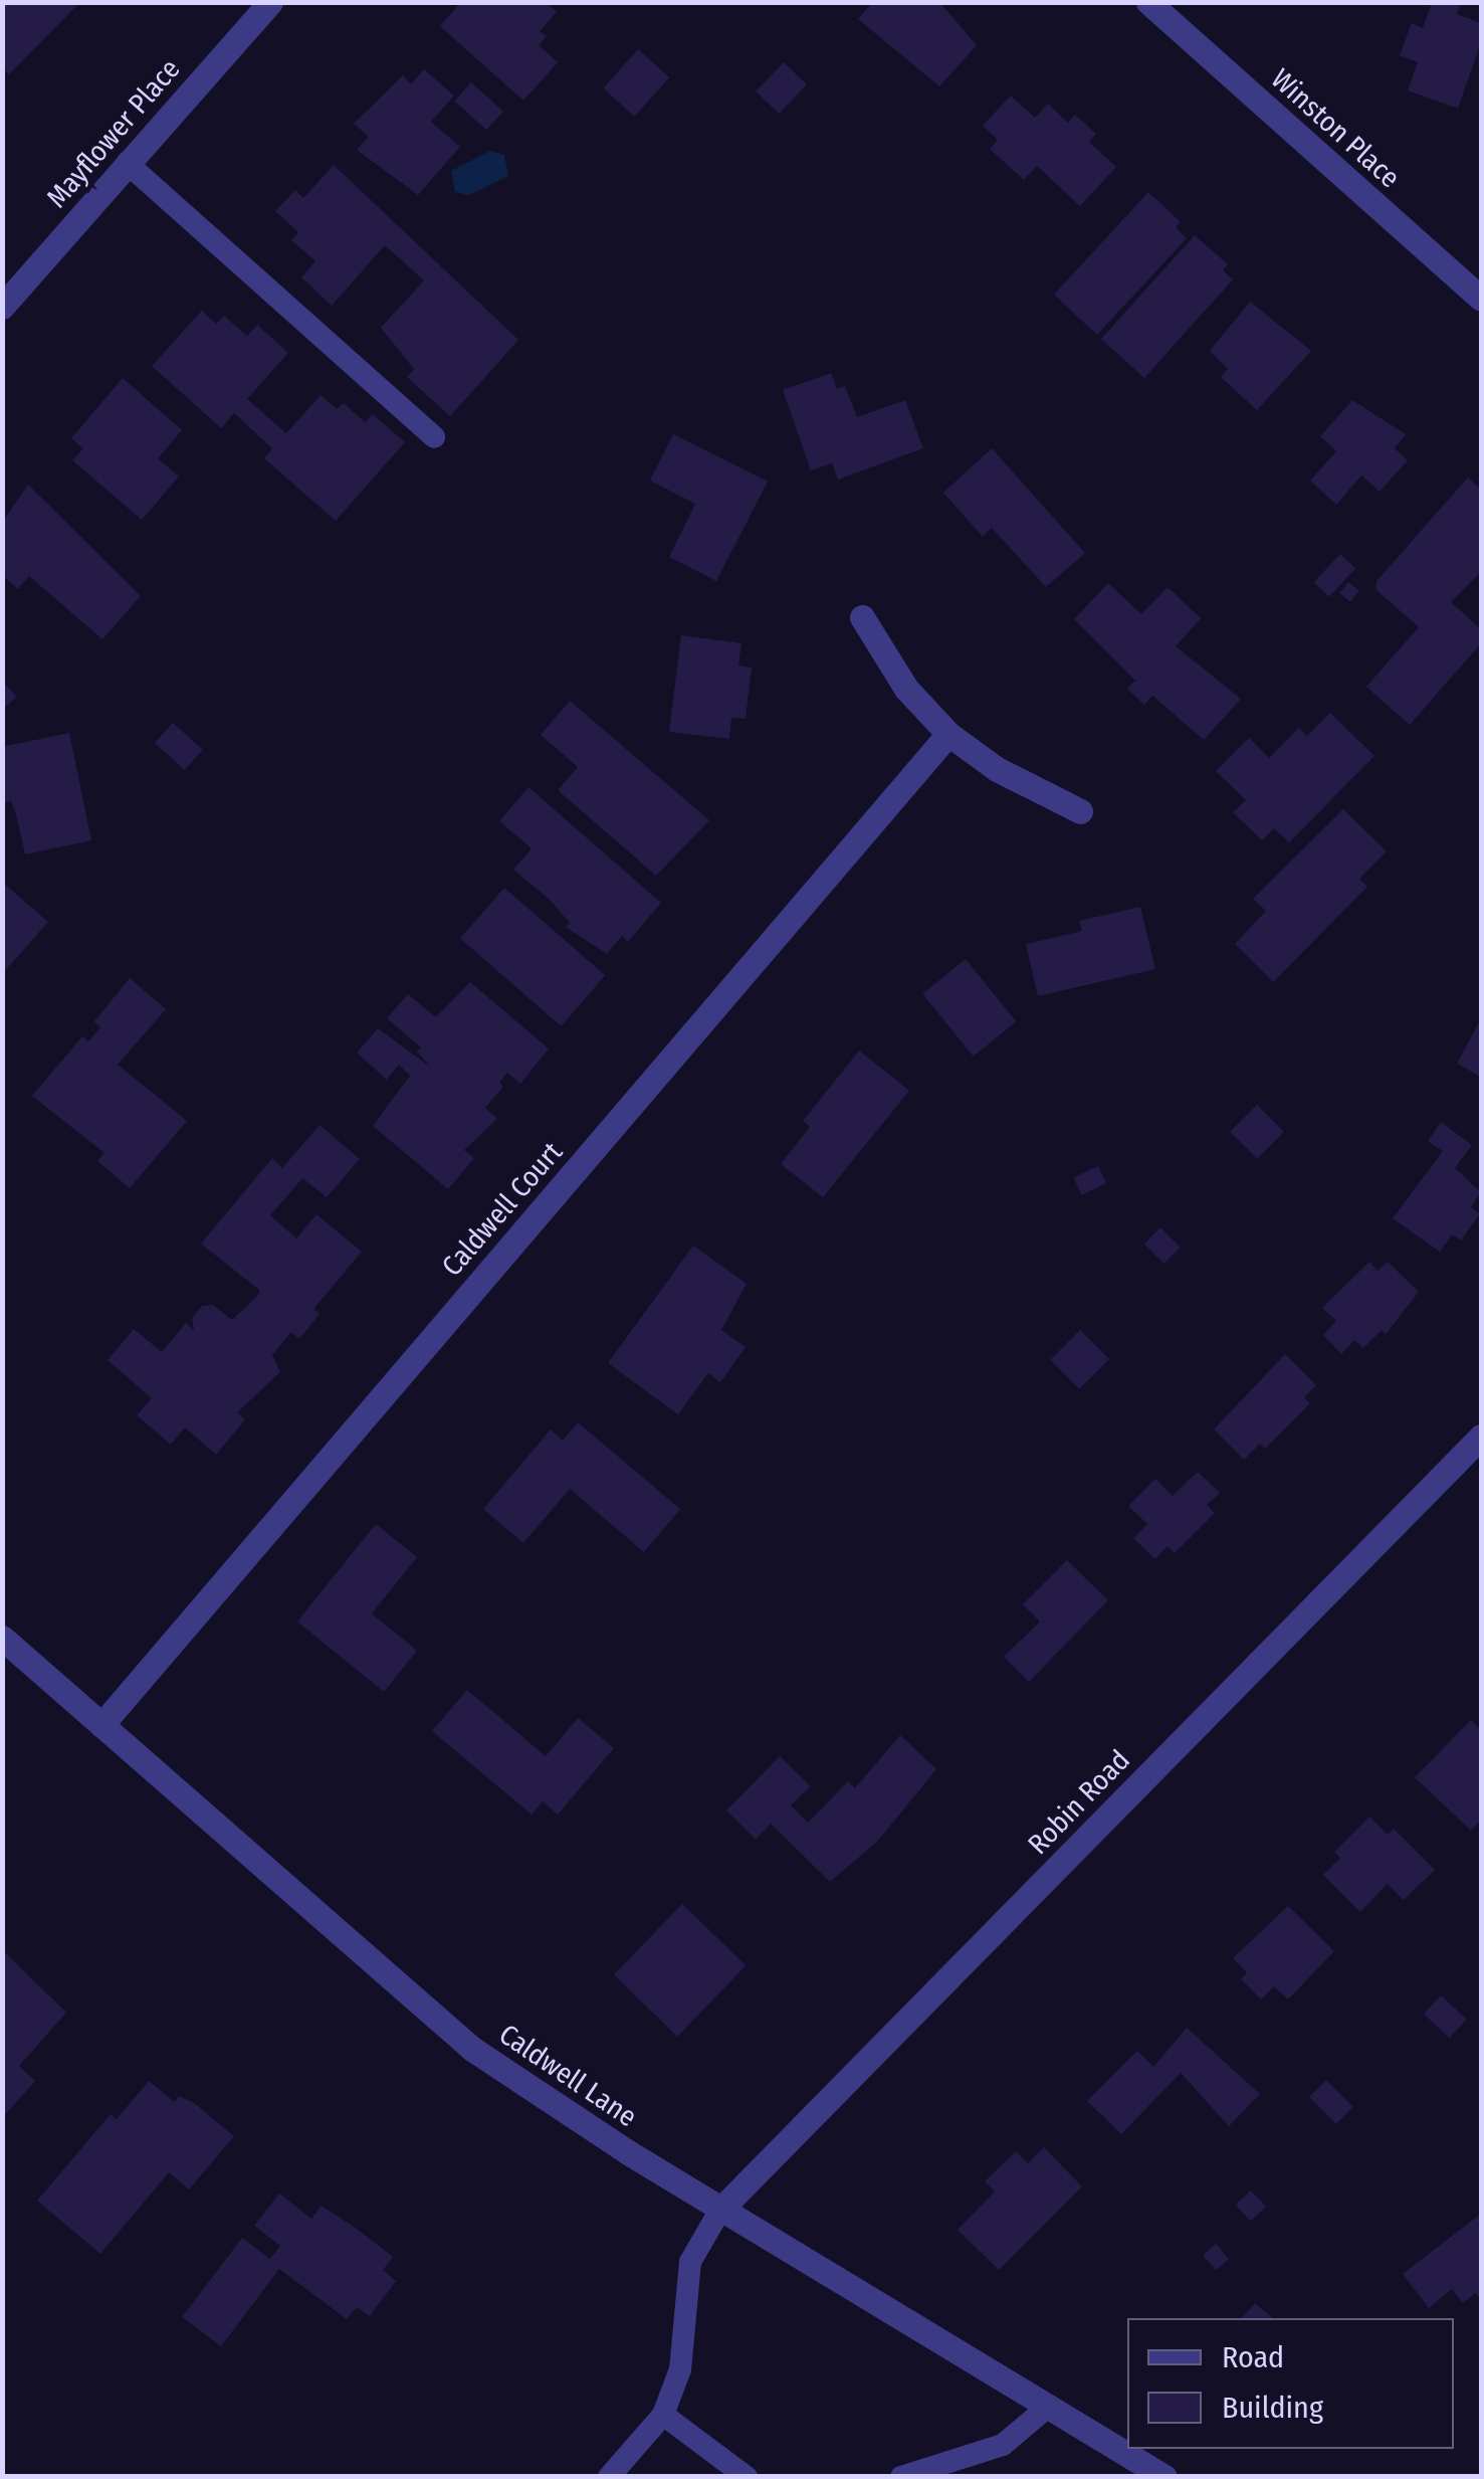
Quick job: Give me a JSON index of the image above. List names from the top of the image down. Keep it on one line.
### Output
{"streets":{"street":["Winston Place","Mayflower Place","Caldwell Court","Robin Road","Caldwell Lane"]},"crossings":[["Caldwell Court","Caldwell Lane"],["Robin Road","Caldwell Lane"]],"legend":["Road","Building"]}
